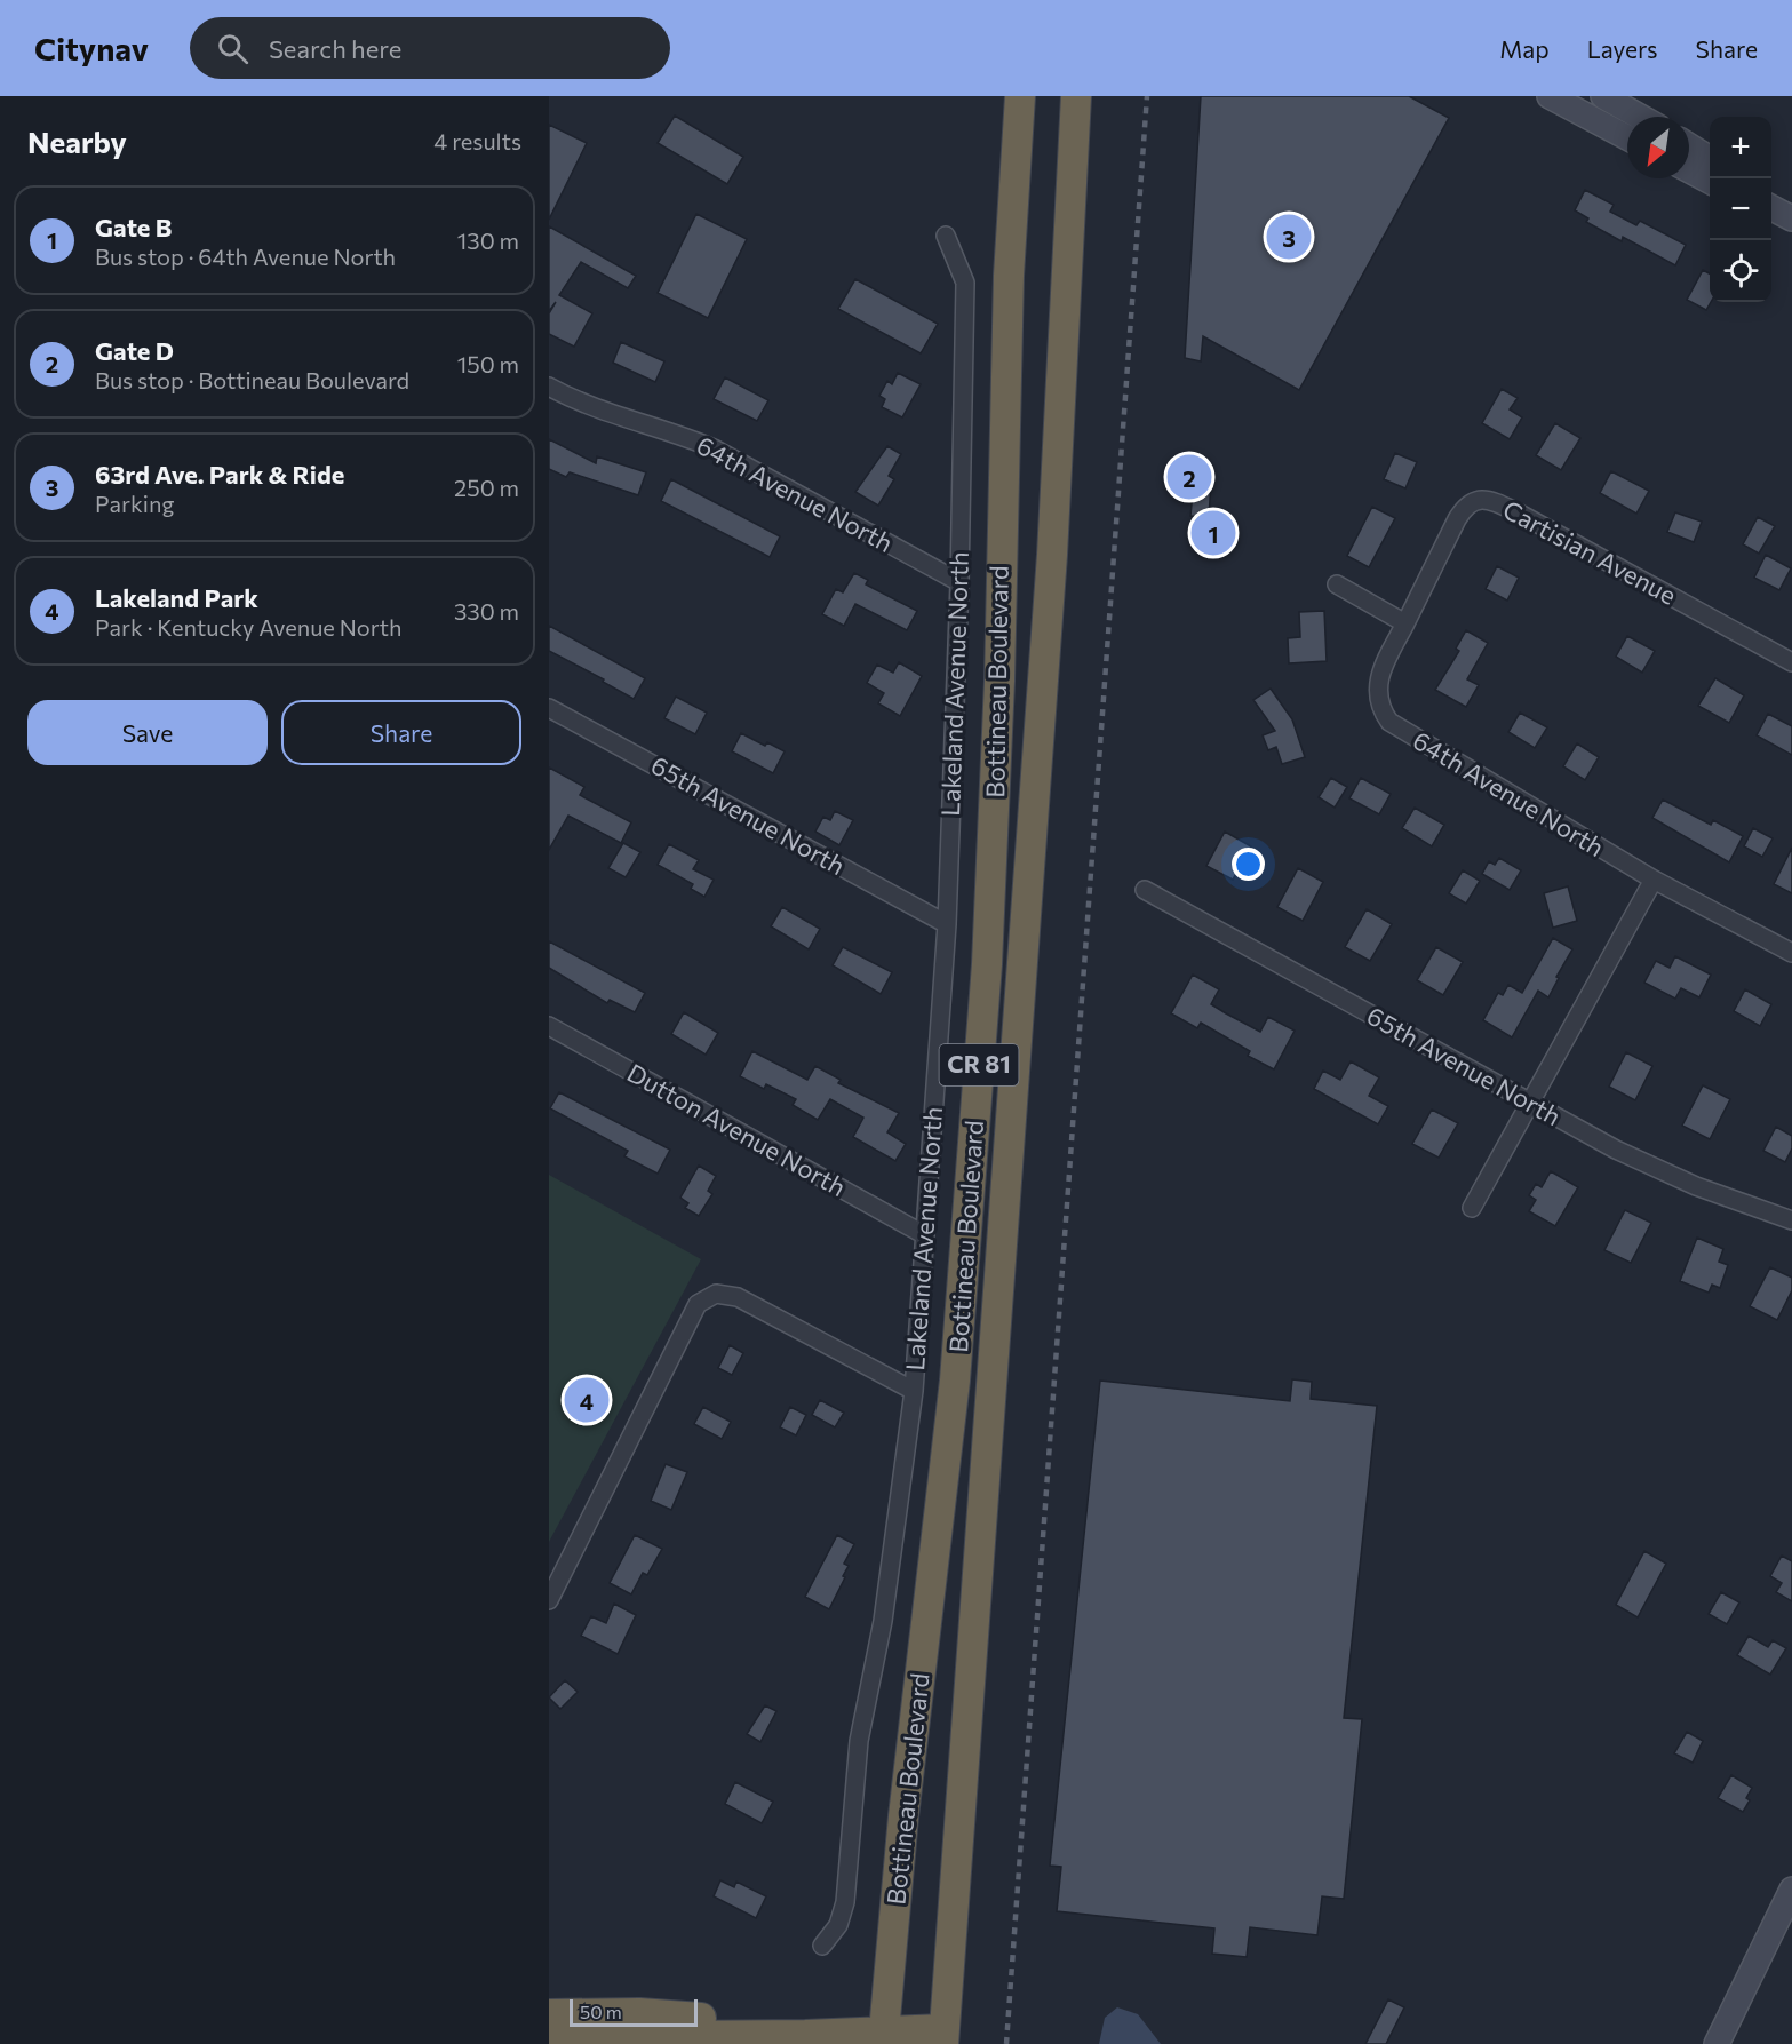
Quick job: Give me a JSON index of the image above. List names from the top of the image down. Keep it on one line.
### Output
{"streets":{"highway":["Bottineau Boulevard","CR 81"],"street":["64th Avenue North","Cartisian Avenue","Lakeland Avenue North","65th Avenue North","Dutton Avenue North"]},"crossings":[["64th Avenue North","Cartisian Avenue"],["64th Avenue North","Lakeland Avenue North"],["Lakeland Avenue North","65th Avenue North"],["Lakeland Avenue North","Dutton Avenue North"]],"scale_bar":"50 m","north":"bottom left","page":{"header":"Citynav","search":"Search here","nav":["Map","Layers","Share"],"heading":["Nearby","4 results"],"map_buttons":["+","−"],"list":[{"mark":"1","name":"Gate B","note":"Bus stop · 64th Avenue North","value":"130 m"},{"mark":"2","name":"Gate D","note":"Bus stop · Bottineau Boulevard","value":"150 m"},{"mark":"3","name":"63rd Ave. Park & Ride","note":"Parking","value":"250 m"},{"mark":"4","name":"Lakeland Park","note":"Park · Kentucky Avenue North","value":"330 m"}],"pins":["3","2","1","4"],"buttons":["Save","Share"],"scale":"50 m"}}
